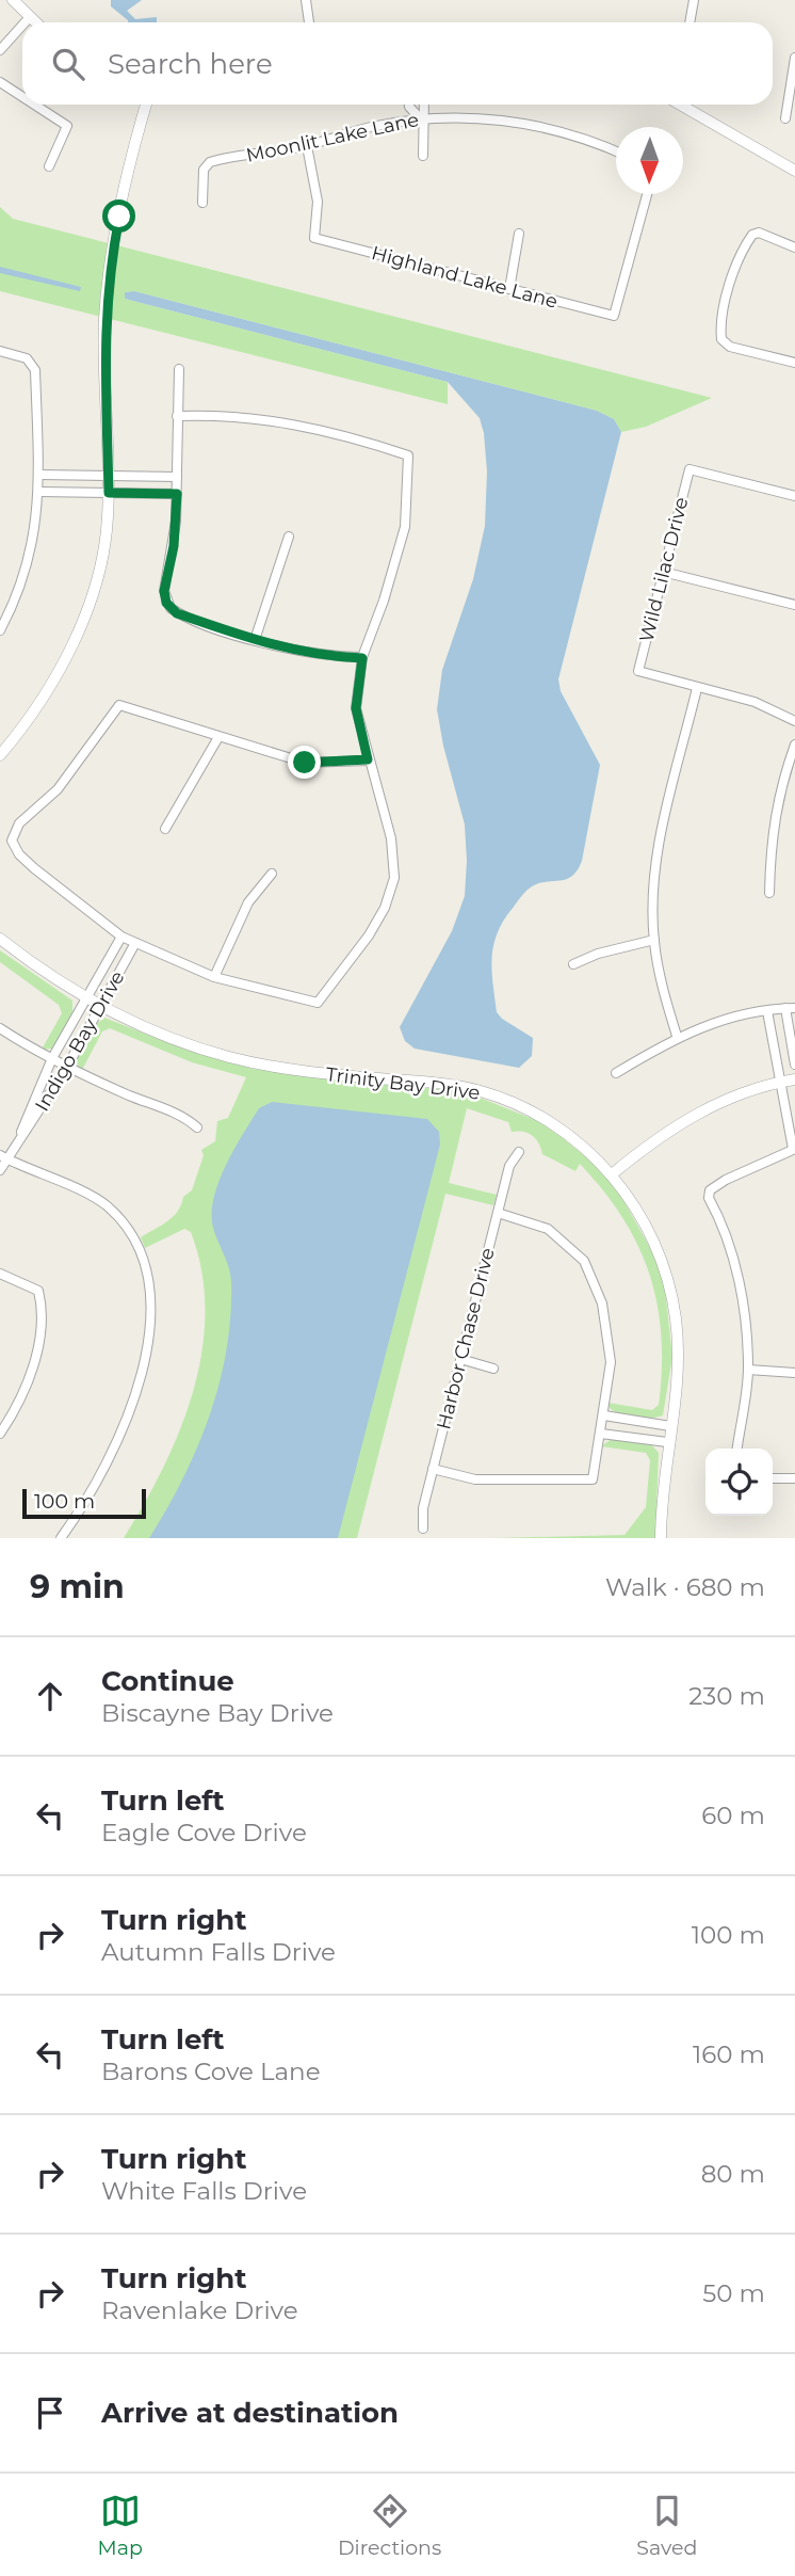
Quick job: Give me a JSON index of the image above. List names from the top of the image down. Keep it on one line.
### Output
{"streets":{"street":["Moonlit Lake Lane","Highland Lake Lane","Wild Lilac Drive","Indigo Bay Drive","Trinity Bay Drive","Harbor Chase Drive"]},"crossings":[["Moonlit Lake Lane","Highland Lake Lane"],["Indigo Bay Drive","Trinity Bay Drive"]],"scale_bar":"100 m","north":"bottom","page":{"search":"Search here","scale":"100 m","heading":["9 min","Walk · 680 m"],"list":[["Continue","Biscayne Bay Drive","230 m"],["Turn left","Eagle Cove Drive","60 m"],["Turn right","Autumn Falls Drive","100 m"],["Turn left","Barons Cove Lane","160 m"],["Turn right","White Falls Drive","80 m"],["Turn right","Ravenlake Drive","50 m"],"Arrive at destination"],"nav":["Map","Directions","Saved"]}}
